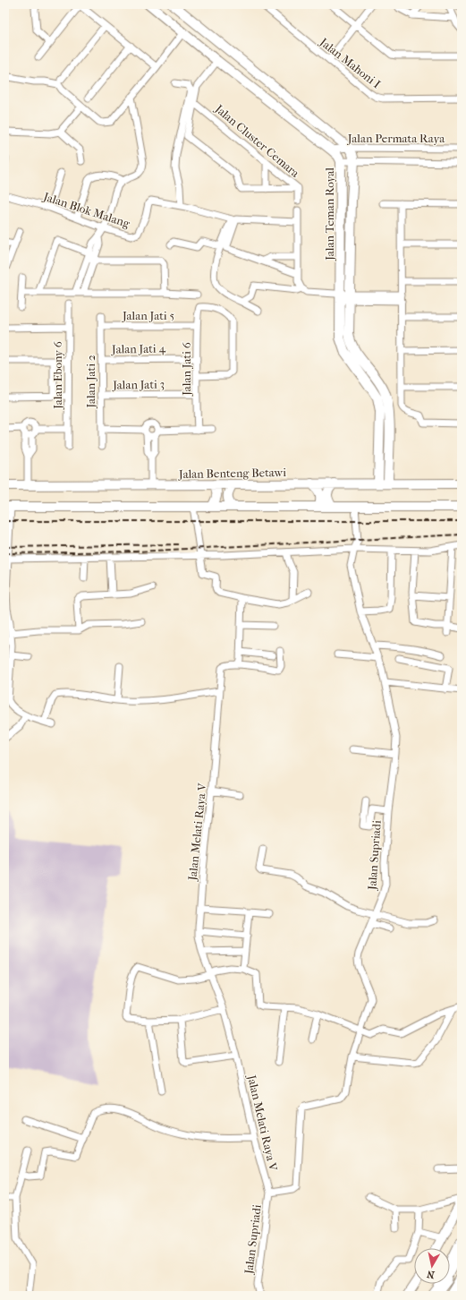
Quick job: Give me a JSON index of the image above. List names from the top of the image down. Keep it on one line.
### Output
{"streets":{"street":["Jalan Mahoni I","Jalan Permata Raya","Jalan Cluster Cemara","Jalan Blok Malang","Jalan Teman Royal","Jalan Jati 5","Jalan Jati 4","Jalan Jati 6","Jalan Ebony 6","Jalan Jati 2","Jalan Jati 3","Jalan Benteng Betawi","Jalan Melati Raya V","Jalan Supriadi"]},"crossings":[["Jalan Permata Raya","Jalan Teman Royal"],["Jalan Teman Royal","Jalan Benteng Betawi"],["Jalan Jati 5","Jalan Jati 6"],["Jalan Jati 5","Jalan Jati 2"],["Jalan Jati 4","Jalan Jati 6"],["Jalan Jati 4","Jalan Jati 2"],["Jalan Jati 6","Jalan Jati 3"],["Jalan Jati 2","Jalan Jati 3"],["Jalan Melati Raya V","Jalan Supriadi"]],"north":"bottom"}
